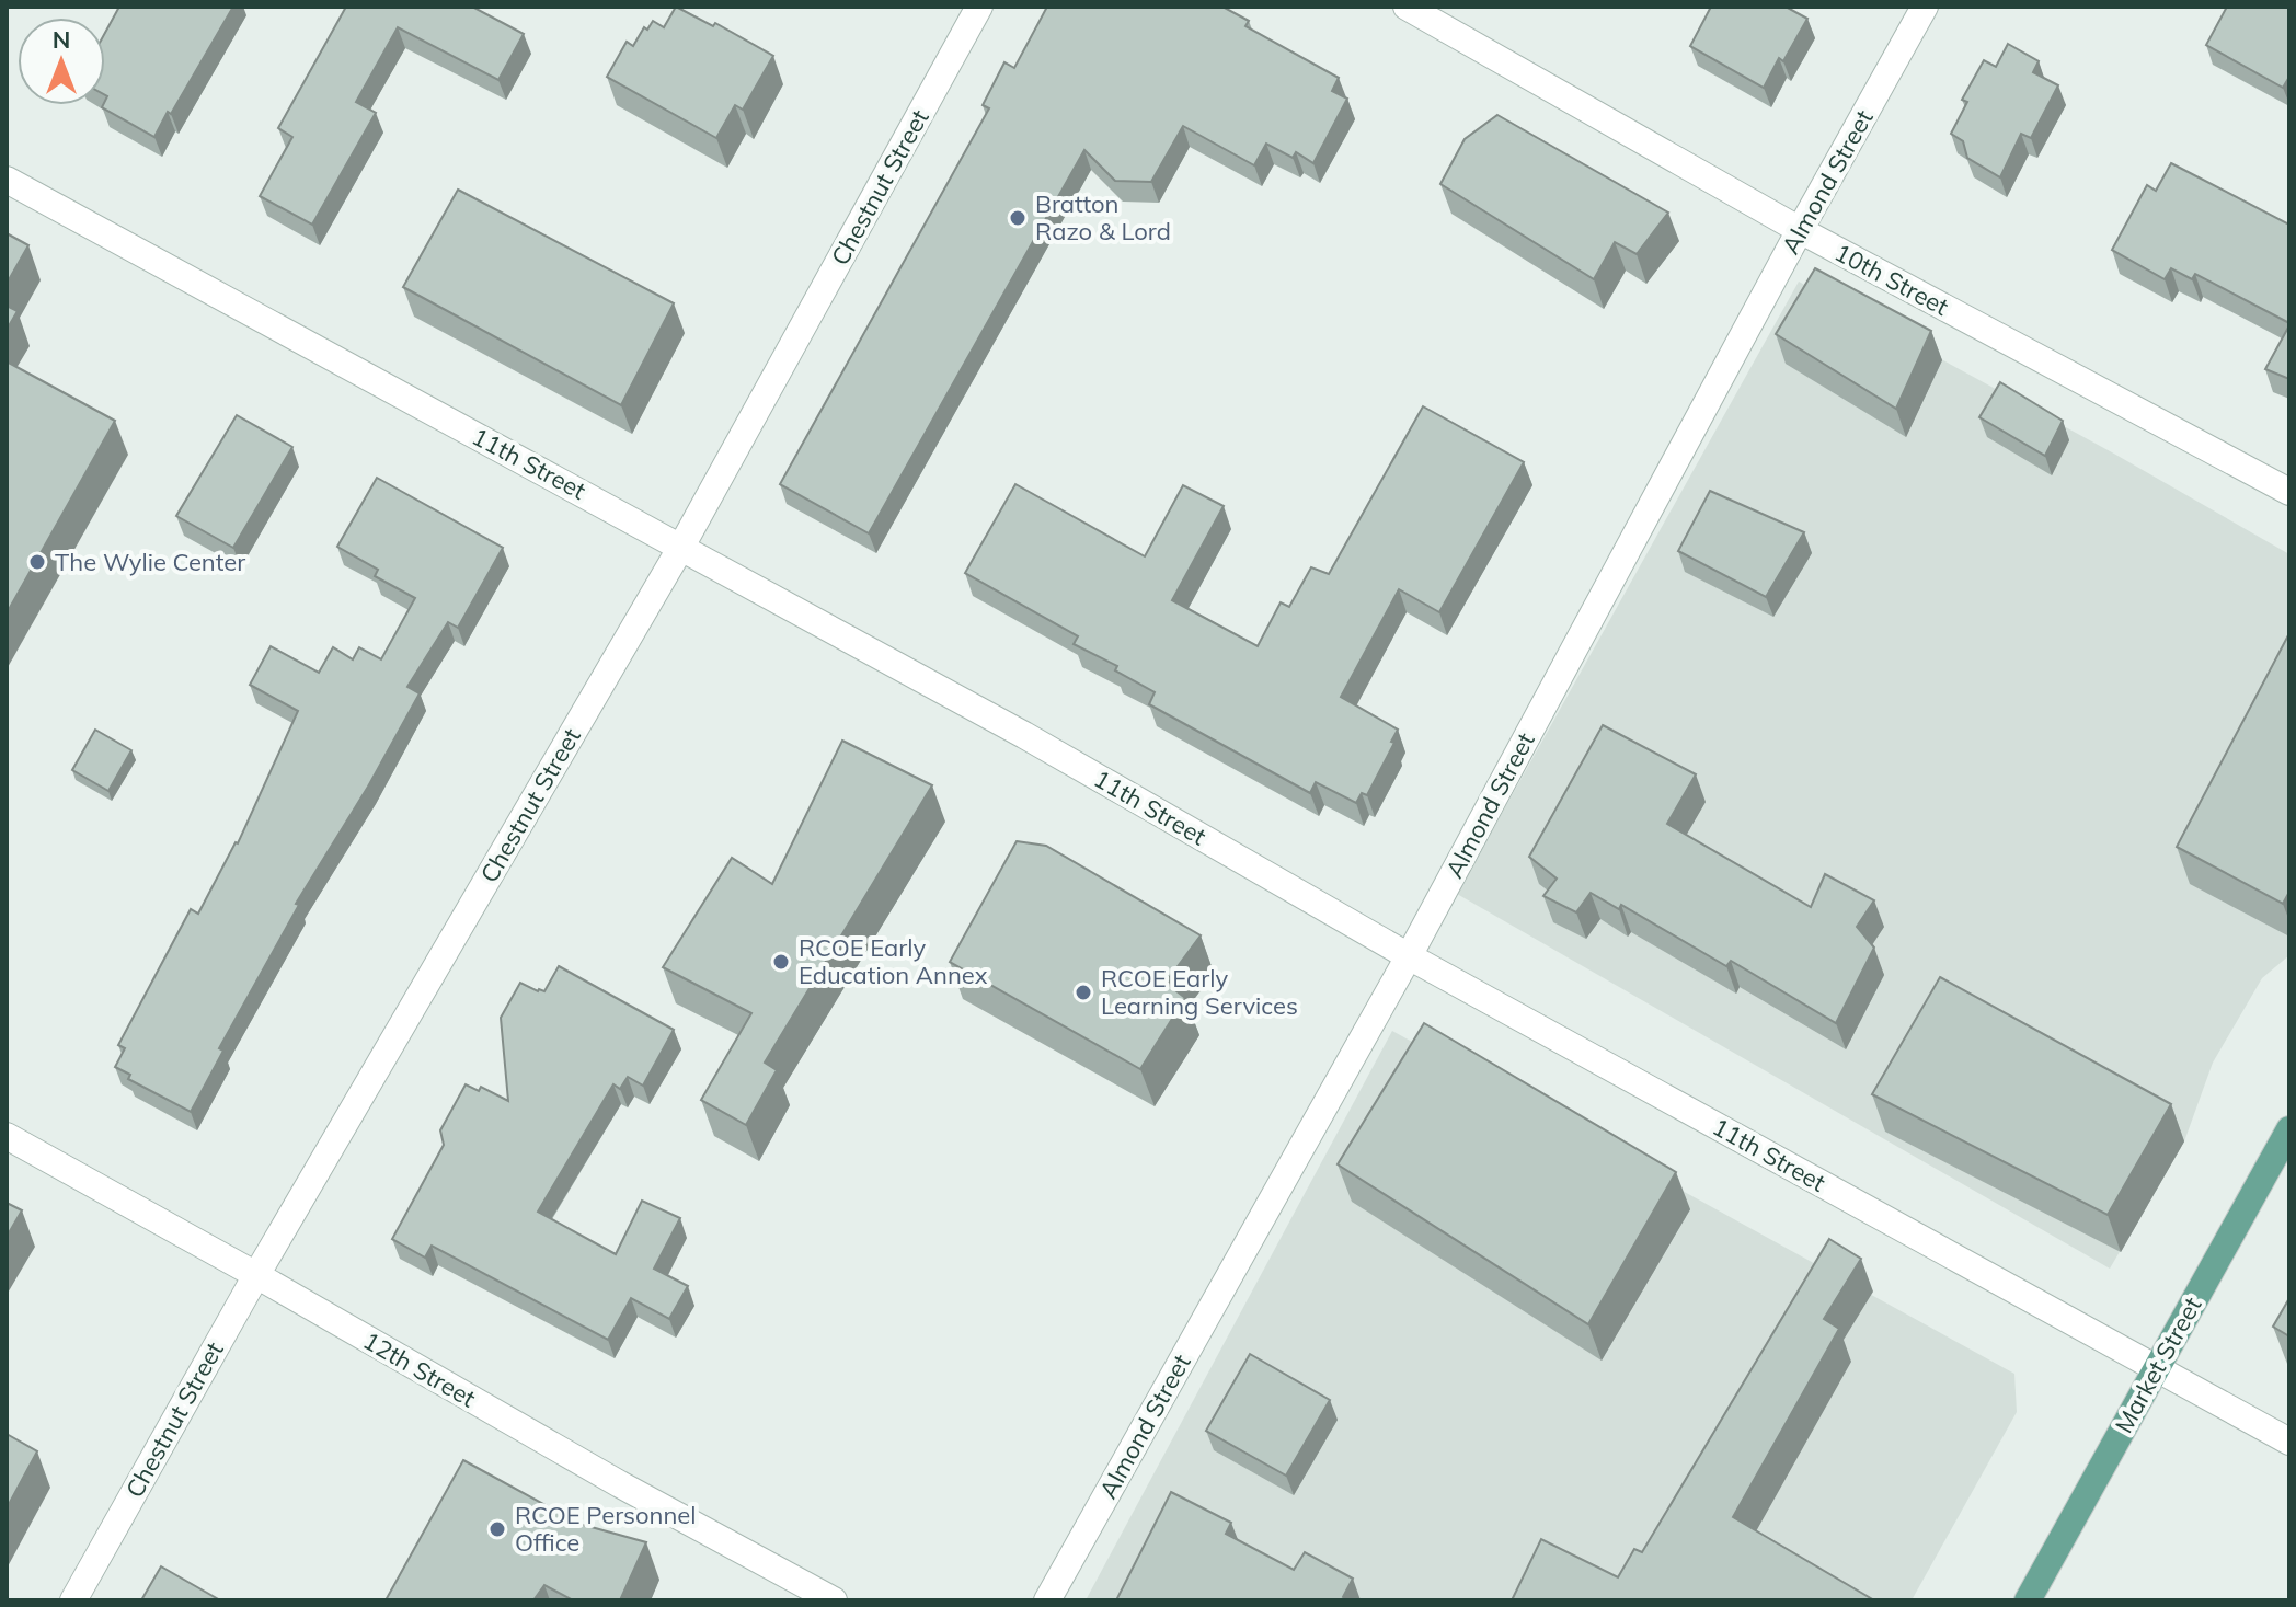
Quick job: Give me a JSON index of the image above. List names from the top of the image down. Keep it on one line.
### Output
{"streets":{"main road":["Market Street"],"street":["Almond Street","Chestnut Street","10th Street","11th Street","12th Street"]},"crossings":[["Almond Street","10th Street"],["Almond Street","11th Street"],["Chestnut Street","11th Street"],["Chestnut Street","12th Street"],["11th Street","Market Street"]],"places":["Bratton Razo & Lord","The Wylie Center","RCOE Early Education Annex","RCOE Early Learning Services","RCOE Personnel Office"],"north":"top"}
